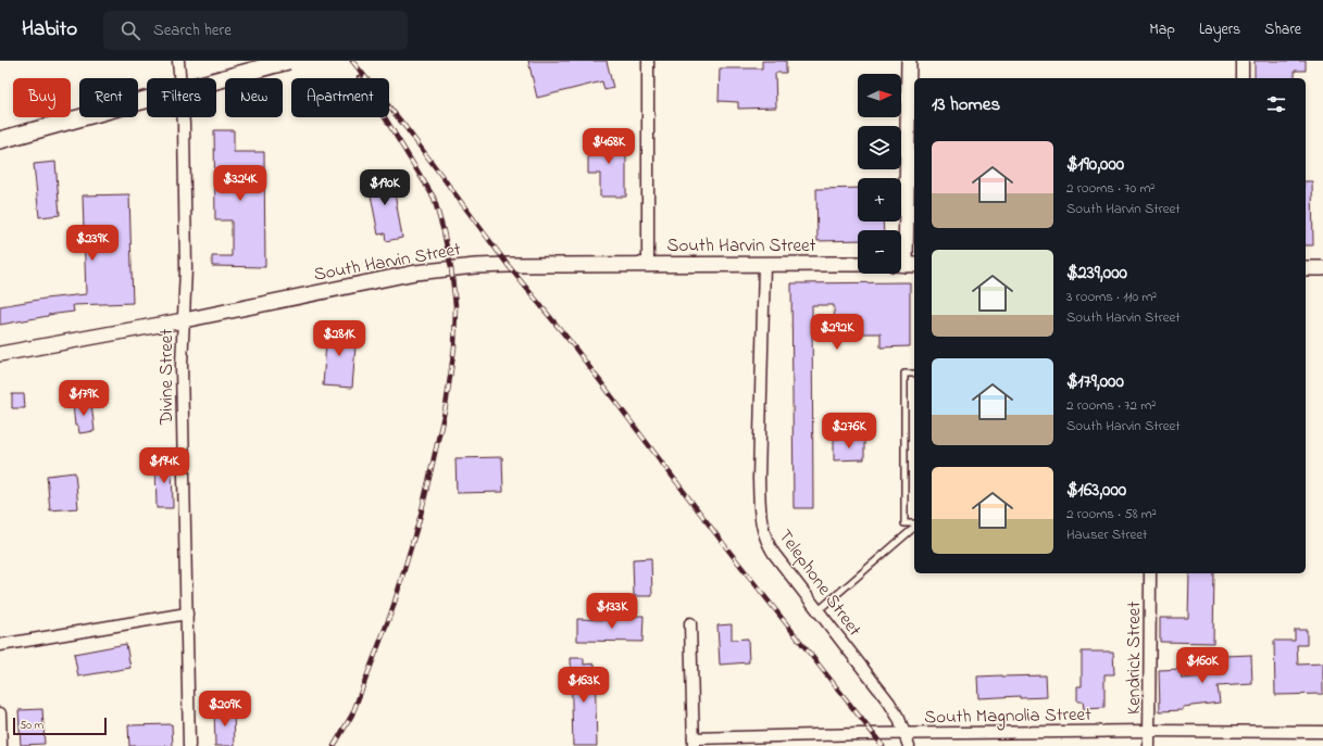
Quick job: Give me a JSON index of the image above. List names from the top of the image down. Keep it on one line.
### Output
{"streets":{"street":["South Harvin Street","Divine Street","Telephone Street","Kendrick Street","South Magnolia Street"]},"crossings":[["South Harvin Street","Divine Street"],["South Harvin Street","Telephone Street"],["Telephone Street","South Magnolia Street"],["Kendrick Street","South Magnolia Street"]],"scale_bar":"50 m","north":"right","page":{"header":"Habito","search":"Search here","nav":["Map","Layers","Share"],"map_buttons":["+","−"],"chip":["Buy","Rent","Filters","New","Apartment"],"heading":"13 homes","price":["$468K","$324K","$190K","$239K","$292K","$281K","$179K","$276K","$194K","$133K","$160K","$163K","$209K"],"list":[{"name":"$190,000","note":"2 rooms · 70 m² · South Harvin Street"},{"name":"$239,000","note":"3 rooms · 110 m² · South Harvin Street"},{"name":"$179,000","note":"2 rooms · 72 m² · South Harvin Street"},{"name":"$163,000","note":"2 rooms · 58 m² · Hauser Street"}],"scale":"50 m"}}
